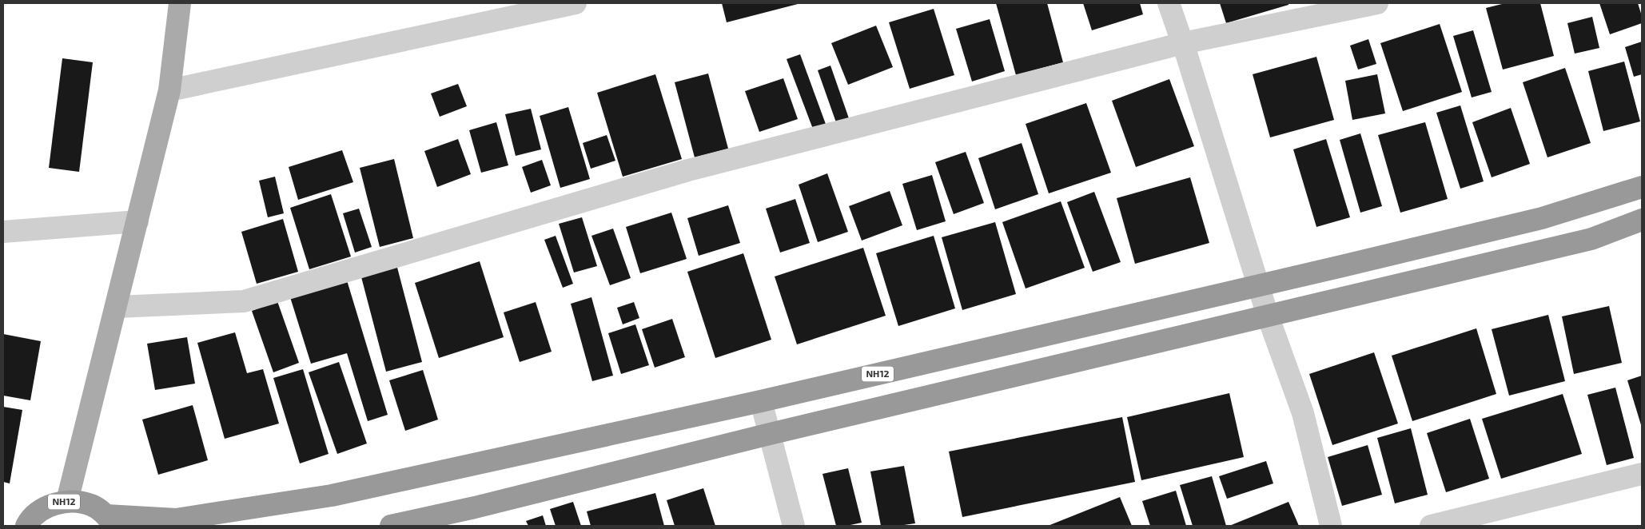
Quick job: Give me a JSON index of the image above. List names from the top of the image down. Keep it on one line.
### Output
{"streets":{"highway":["NH12"]}}
